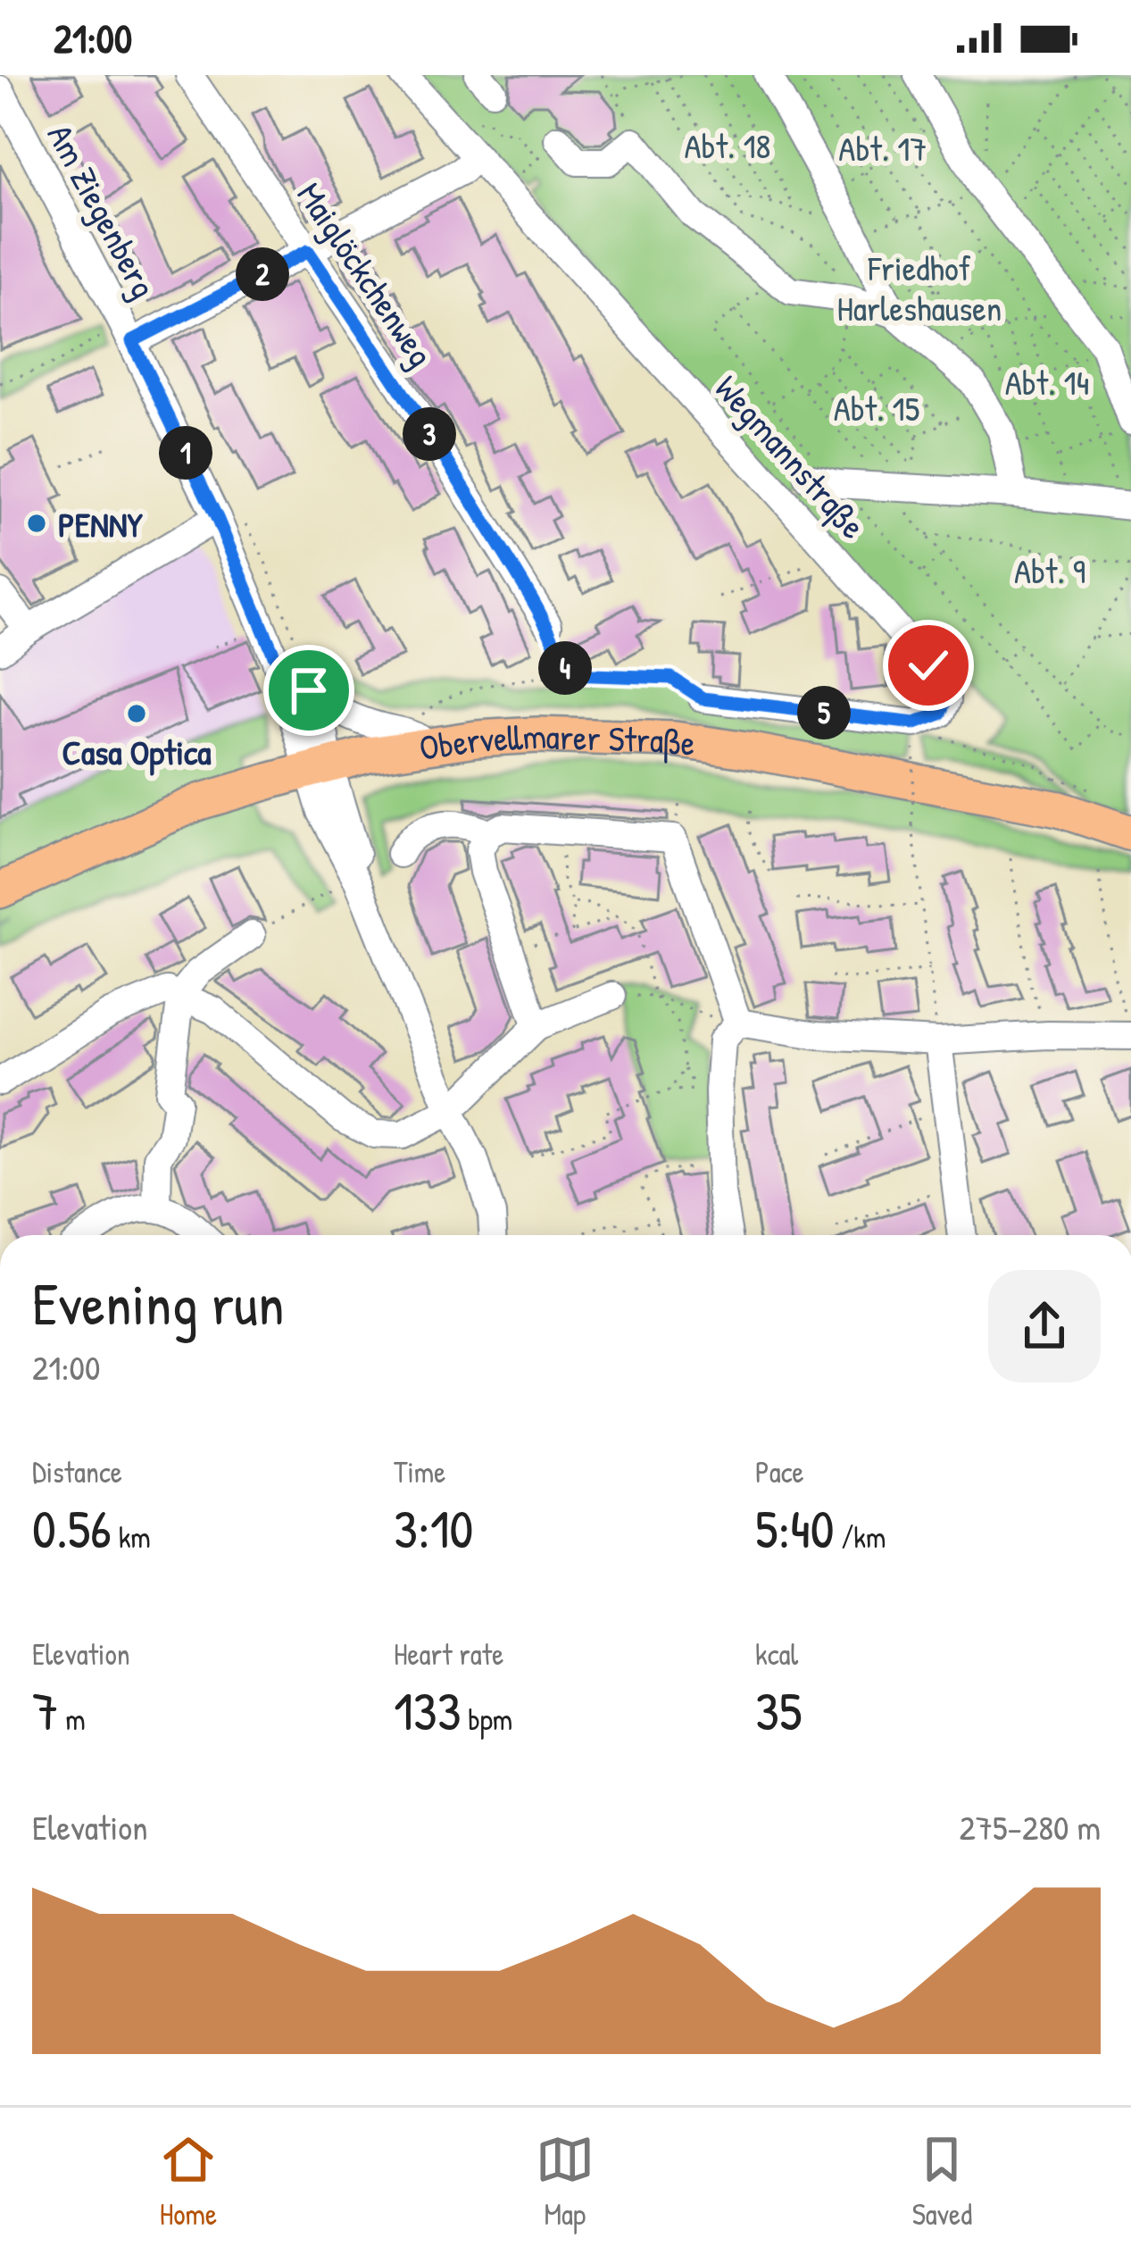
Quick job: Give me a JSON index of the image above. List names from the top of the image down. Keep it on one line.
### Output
{"streets":{"main road":["Obervellmarer Straße"],"street":["Am Ziegenberg","Maiglöckchenweg","Wegmannstraße"]},"crossings":[["Am Ziegenberg","Obervellmarer Straße"]],"parks":["Abt. 18","Abt. 17","Friedhof Harleshausen","Abt. 14","Abt. 15","Abt. 9"],"places":["PENNY","Casa Optica"],"page":{"status":"21:00","pins":["2","3","1","4","5"],"heading":["Evening run","21:00"],"stats":[["Distance","0.56 km"],["Time","3:10"],["Pace","5:40 /km"],["Elevation","7 m"],["Heart rate","133 bpm"],["kcal","35"]],"chart":["Elevation","275–280 m"],"tabs":["Home","Map","Saved"]}}
